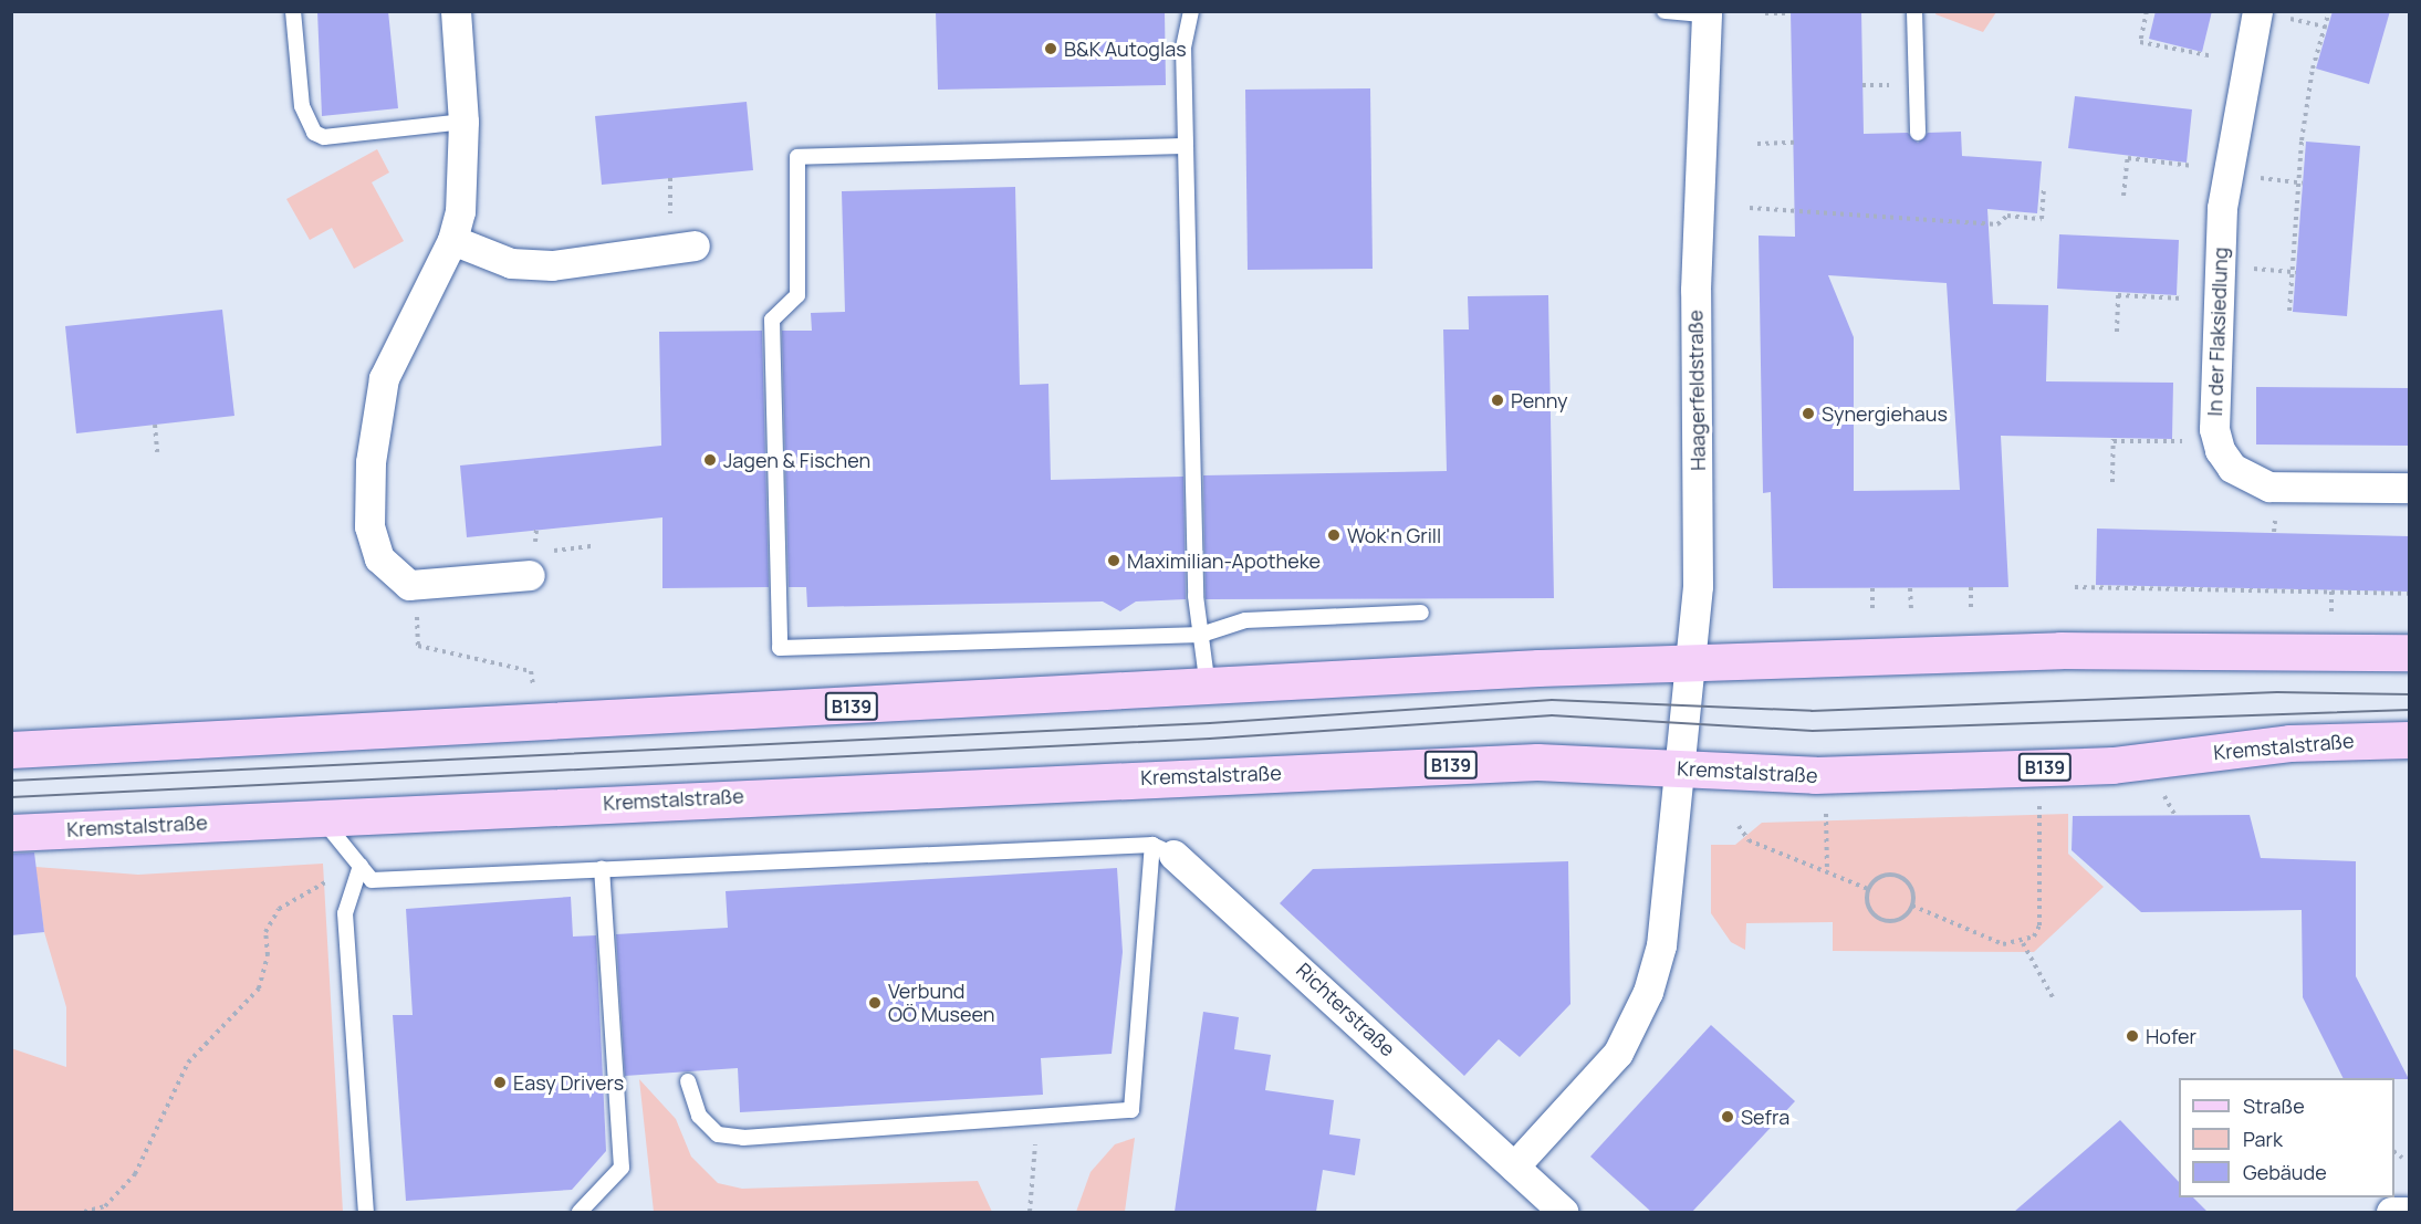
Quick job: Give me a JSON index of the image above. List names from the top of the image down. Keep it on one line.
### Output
{"streets":{"main road":["B139","Kremstalstraße"],"street":["In der Flaksiedlung","Haagerfeldstraße","Richterstraße"]},"crossings":[["Haagerfeldstraße","B139"],["Haagerfeldstraße","Kremstalstraße"]],"places":["B&K Autoglas","Penny","Synergiehaus","Jagen & Fischen","Wok'n Grill","Maximilian-Apotheke","Verbund OÖ Museen","Hofer","Easy Drivers","Sefra"],"legend":["Straße","Park","Gebäude"]}
